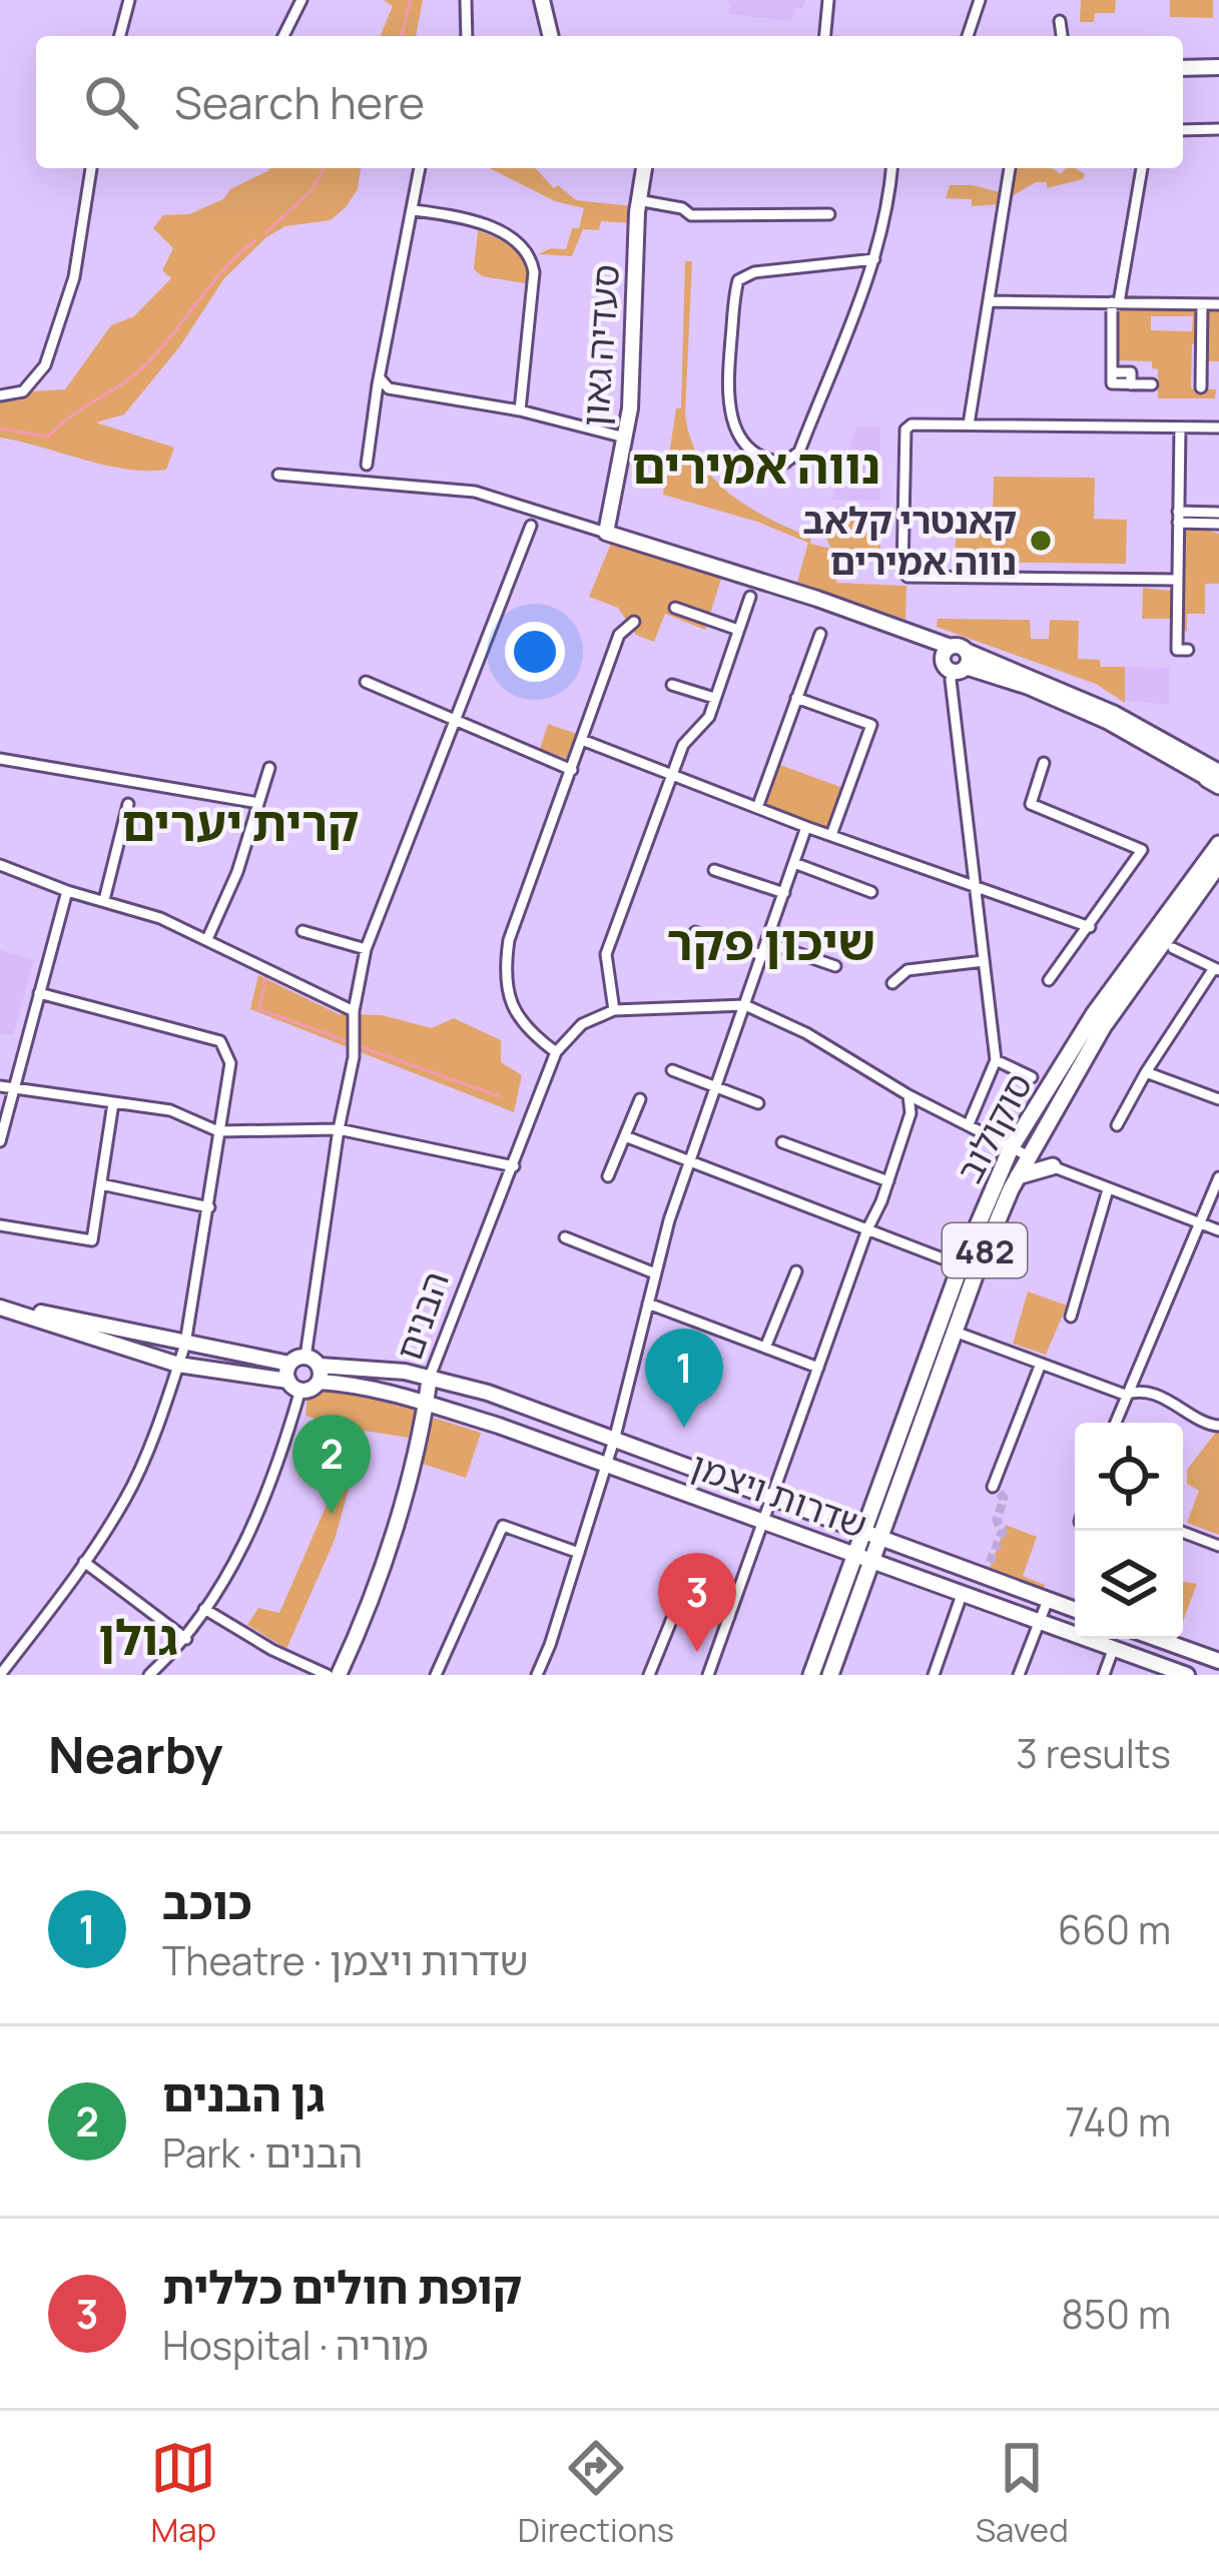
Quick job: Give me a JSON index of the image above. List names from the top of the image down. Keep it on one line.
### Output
{"streets":{"main road":["סוקולוב","482"],"street":["סעדיה גאון","הבנים","שדרות ויצמן"]},"crossings":[["סוקולוב","שדרות ויצמן"],["הבנים","שדרות ויצמן"]],"districts":["נווה אמירים","קרית יערים","שיכון פקר","גולן"],"places":["קאנטרי קלאב נווה אמירים"],"page":{"search":"Search here","pins":["1","2","3"],"heading":["Nearby","3 results"],"list":[{"mark":"1","name":"כוכב","note":"Theatre · שדרות ויצמן","value":"660 m"},{"mark":"2","name":"גן הבנים","note":"Park · הבנים","value":"740 m"},{"mark":"3","name":"קופת חולים כללית","note":"Hospital · מוריה","value":"850 m"}],"nav":["Map","Directions","Saved"]}}
